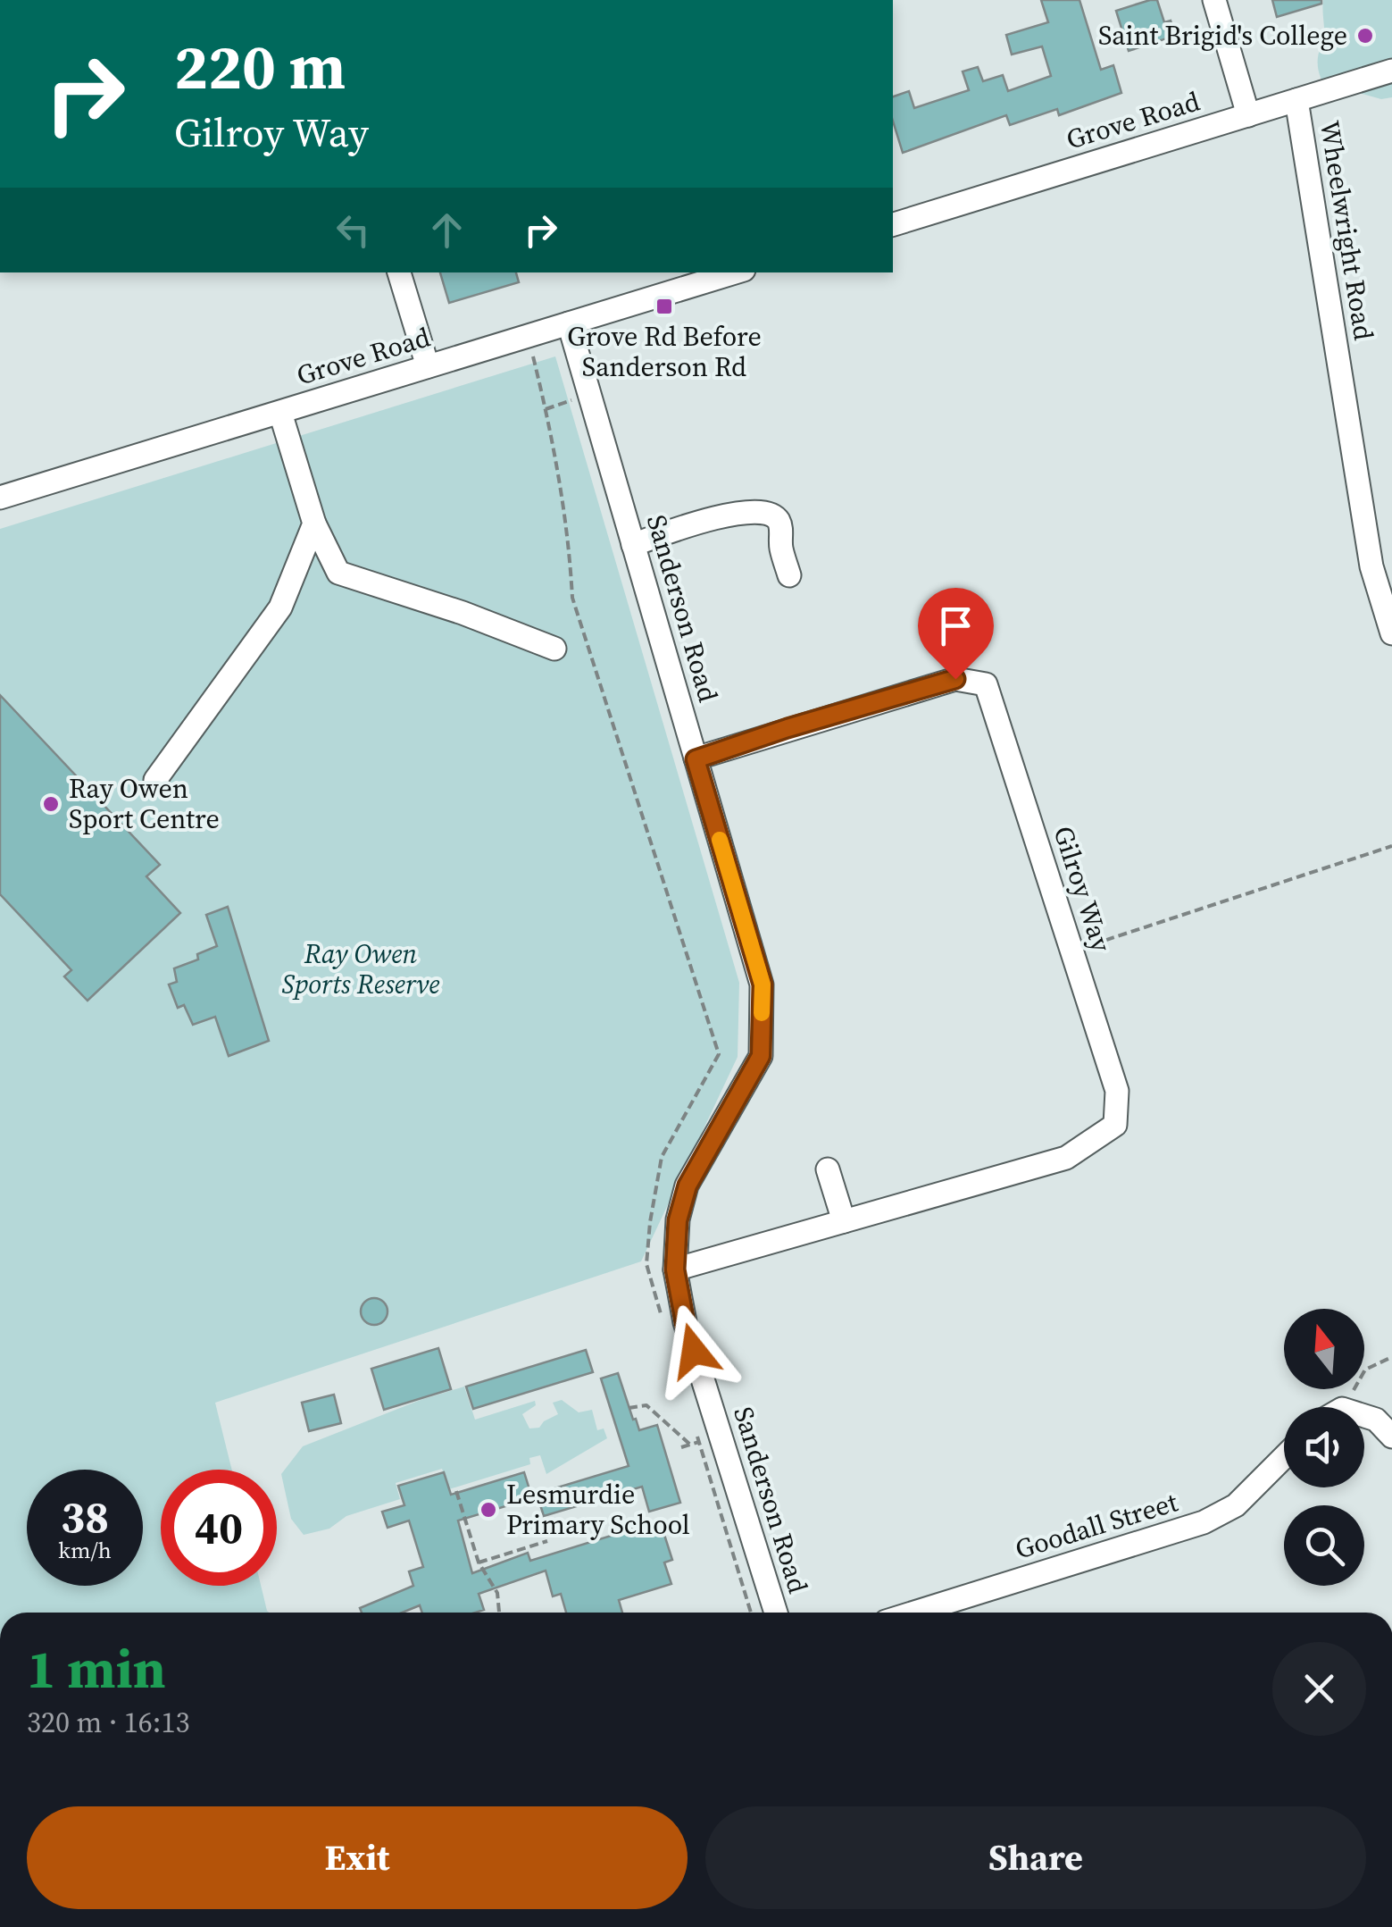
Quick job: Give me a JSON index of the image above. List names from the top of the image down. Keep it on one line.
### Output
{"streets":{"street":["Grove Road","Wheelwright Road","Sanderson Road","Gilroy Way","Goodall Street"]},"crossings":[["Grove Road","Wheelwright Road"],["Grove Road","Sanderson Road"],["Sanderson Road","Gilroy Way"]],"parks":["Ray Owen Sports Reserve"],"places":{"other":["Saint Brigid's College","Ray Owen Sport Centre","Lesmurdie Primary School"],"transit":["Grove Rd Before Sanderson Rd"]},"north":"top","page":{"turn":["220 m","Gilroy Way"],"speed":"38 km/h","limit":"40","heading":["1 min","320 m · 16:13"],"buttons":["Exit","Share"]}}
